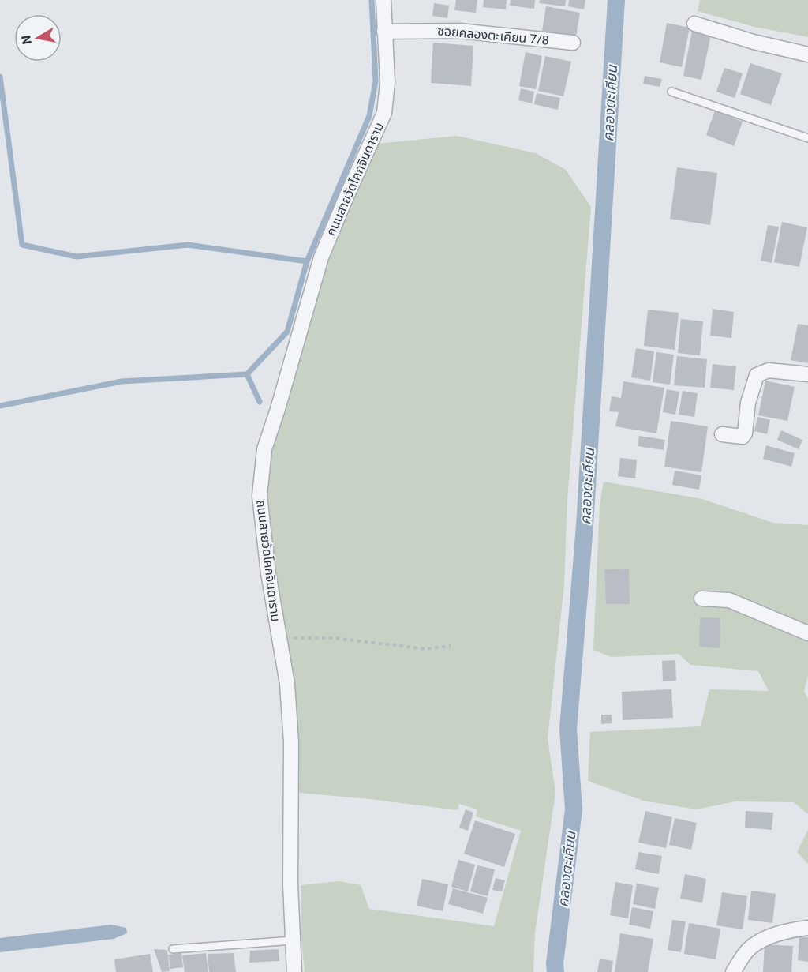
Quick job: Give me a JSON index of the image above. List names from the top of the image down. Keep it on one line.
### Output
{"streets":{"street":["ซอยคลองตะเคียน 7/8","ถนนสายวัดโคกจินดาราม"]},"crossings":[["ซอยคลองตะเคียน 7/8","ถนนสายวัดโคกจินดาราม"]],"water":["คลองตะเคียน"],"north":"left"}
